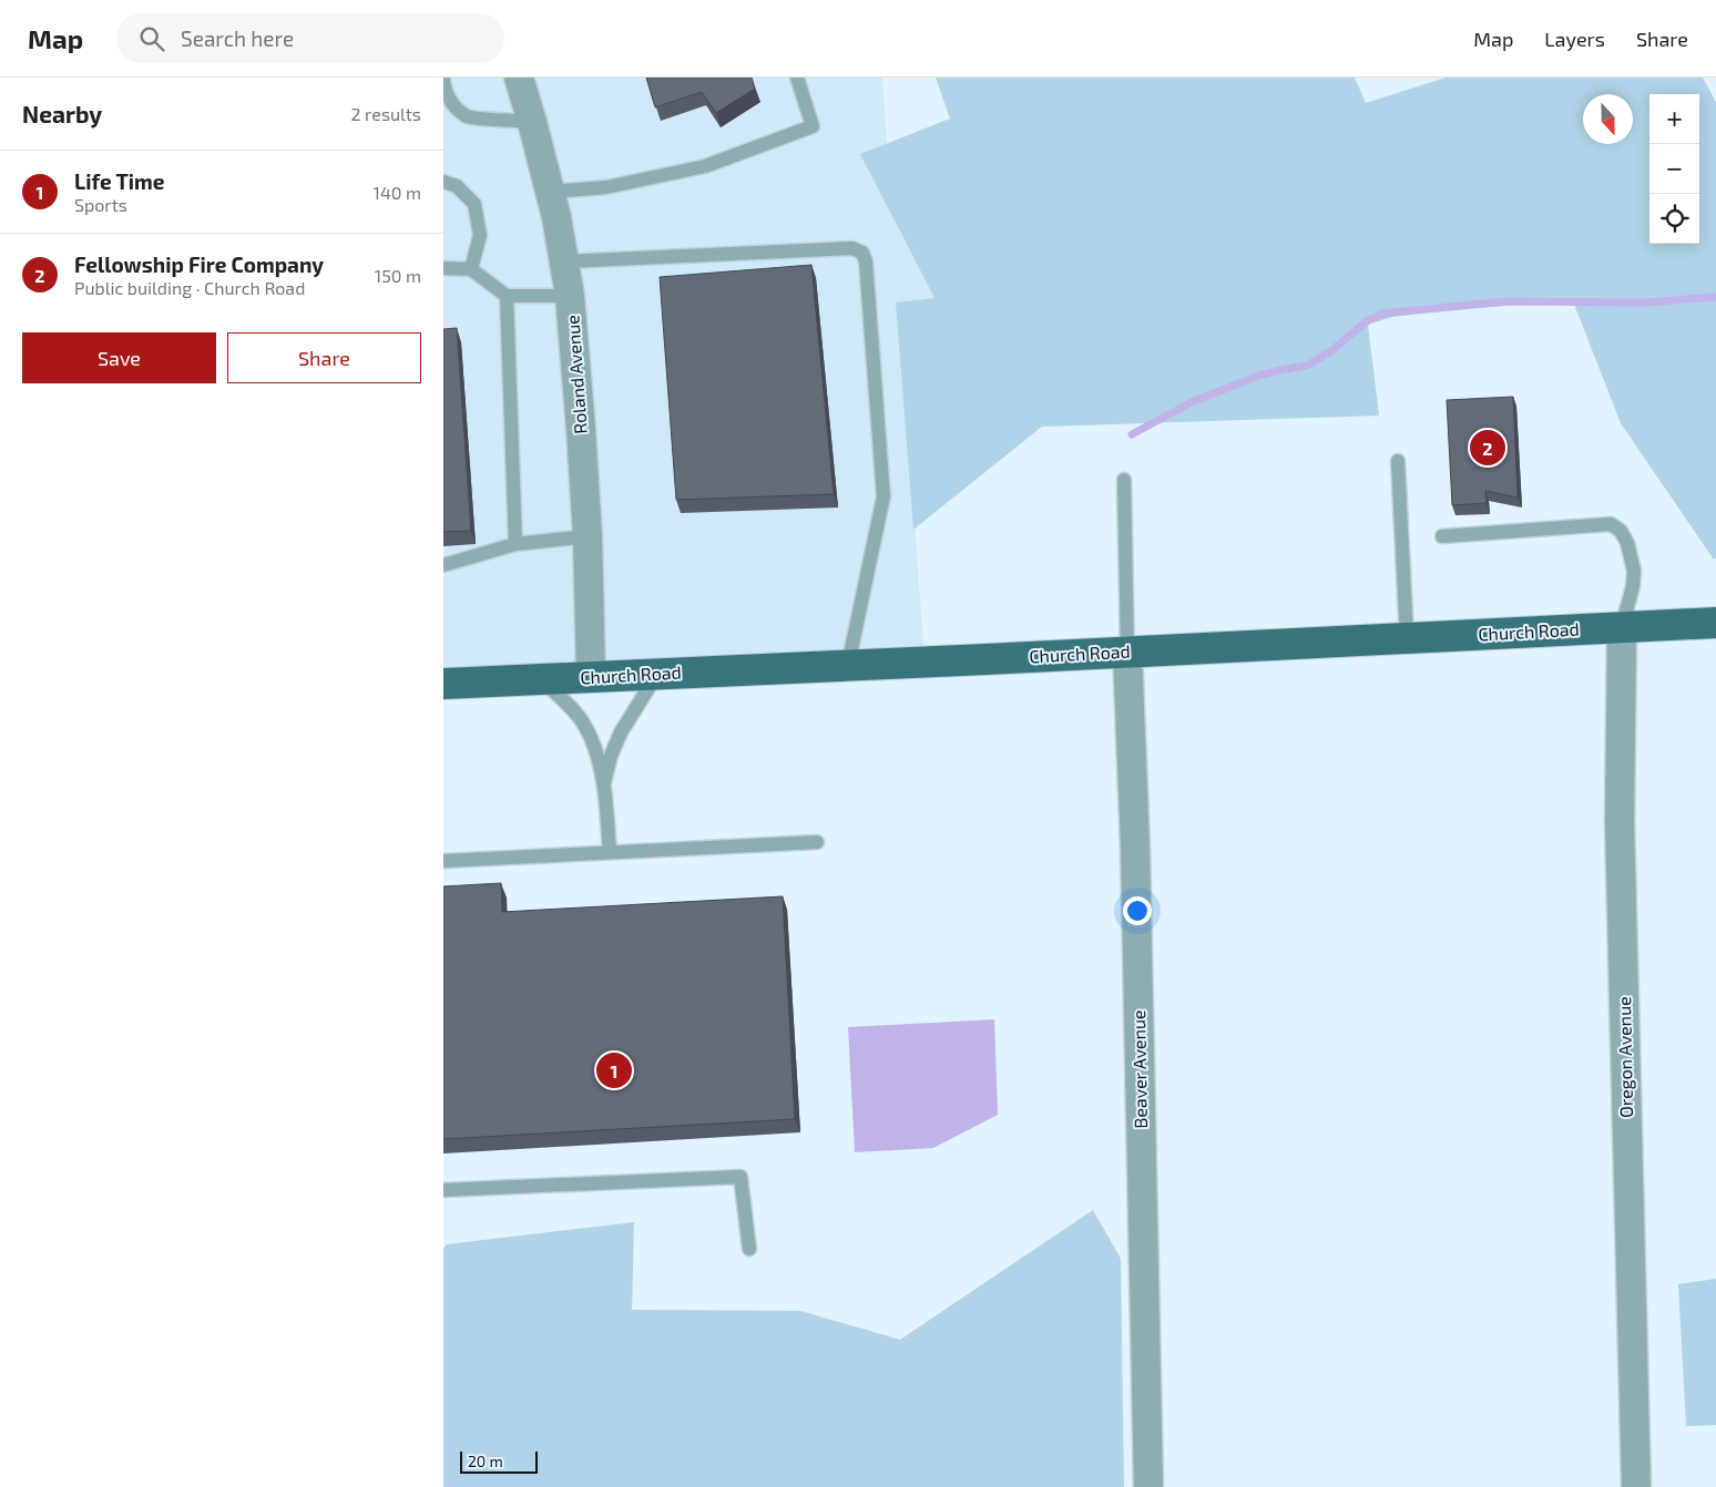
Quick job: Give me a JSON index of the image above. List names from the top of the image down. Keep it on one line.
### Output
{"streets":{"main road":["Church Road"],"street":["Roland Avenue","Oregon Avenue","Beaver Avenue"]},"crossings":[["Roland Avenue","Church Road"],["Church Road","Oregon Avenue"],["Church Road","Beaver Avenue"]],"scale_bar":"20 m","north":"bottom","page":{"header":"Map","search":"Search here","nav":["Map","Layers","Share"],"heading":["Nearby","2 results"],"map_buttons":["+","−"],"list":[{"mark":"1","name":"Life Time","note":"Sports","value":"140 m"},{"mark":"2","name":"Fellowship Fire Company","note":"Public building · Church Road","value":"150 m"}],"buttons":["Save","Share"],"pins":["2","1"],"scale":"20 m"}}
